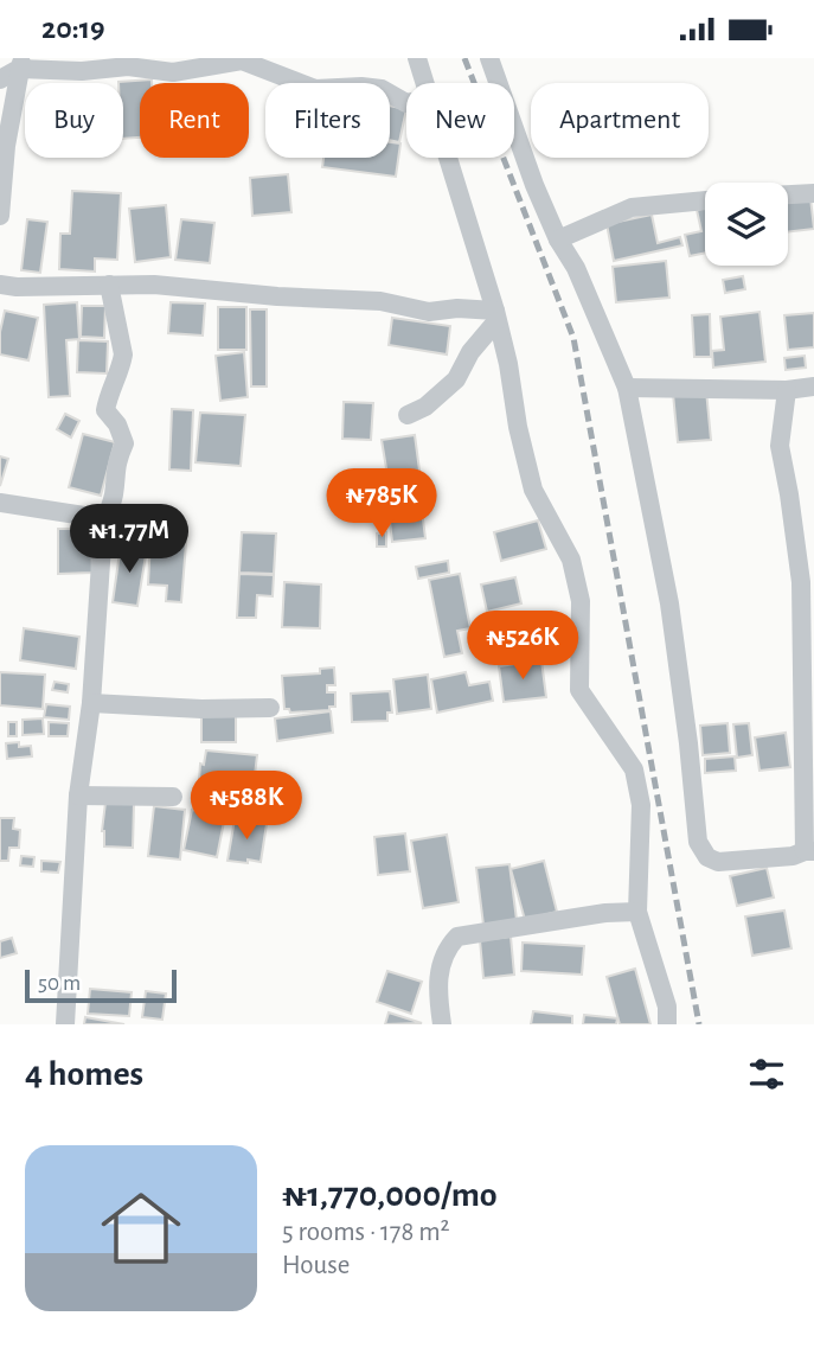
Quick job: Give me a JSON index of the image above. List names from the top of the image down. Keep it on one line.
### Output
{"scale_bar":"50 m","page":{"status":"20:19","chip":["Buy","Rent","Filters","New","Apartment"],"price":["₦785K","₦1.77M","₦526K","₦588K"],"scale":"50 m","heading":"4 homes","list":[{"name":"₦1,770,000/mo","note":"5 rooms · 178 m² · House"}]}}
